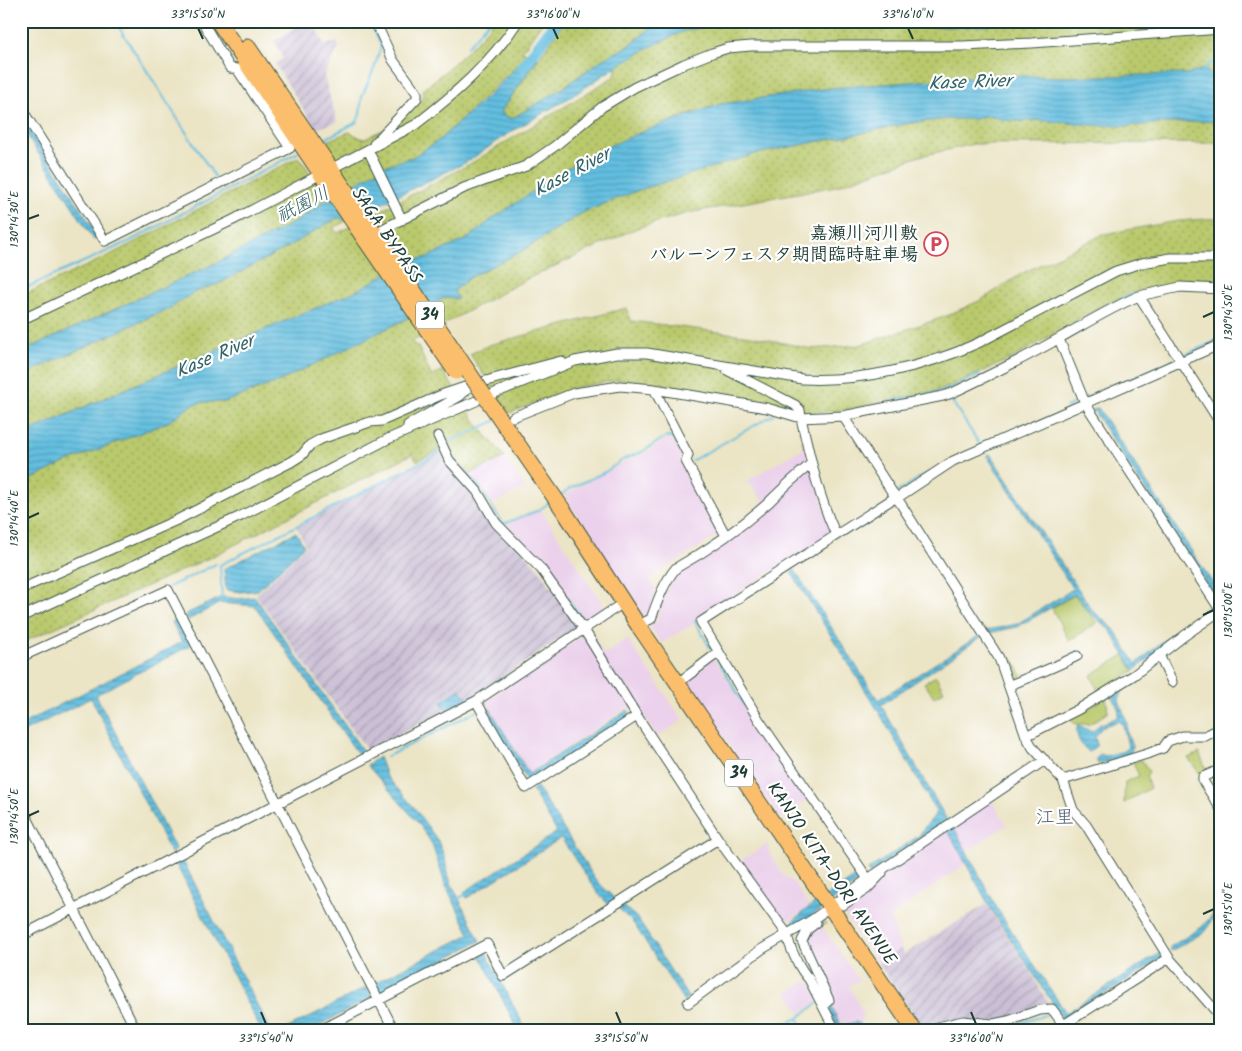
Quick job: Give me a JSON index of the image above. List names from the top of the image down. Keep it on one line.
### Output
{"streets":{"highway":["SAGA BYPASS","34","KANJO KITA-DORI AVENUE"]},"crossings":[["SAGA BYPASS","KANJO KITA-DORI AVENUE"]],"districts":["江里"],"water":["Kase River","祇園川"],"places":{"parking":["嘉瀬川河川敷 バルーンフェスタ期間臨時駐車場"]},"coordinates":["33°15'50\"N","33°16'00\"N","33°16'10\"N","130°14'30\"E","130°14'50\"E","130°14'40\"E","130°15'00\"E","130°15'10\"E","33°15'40\"N"]}
